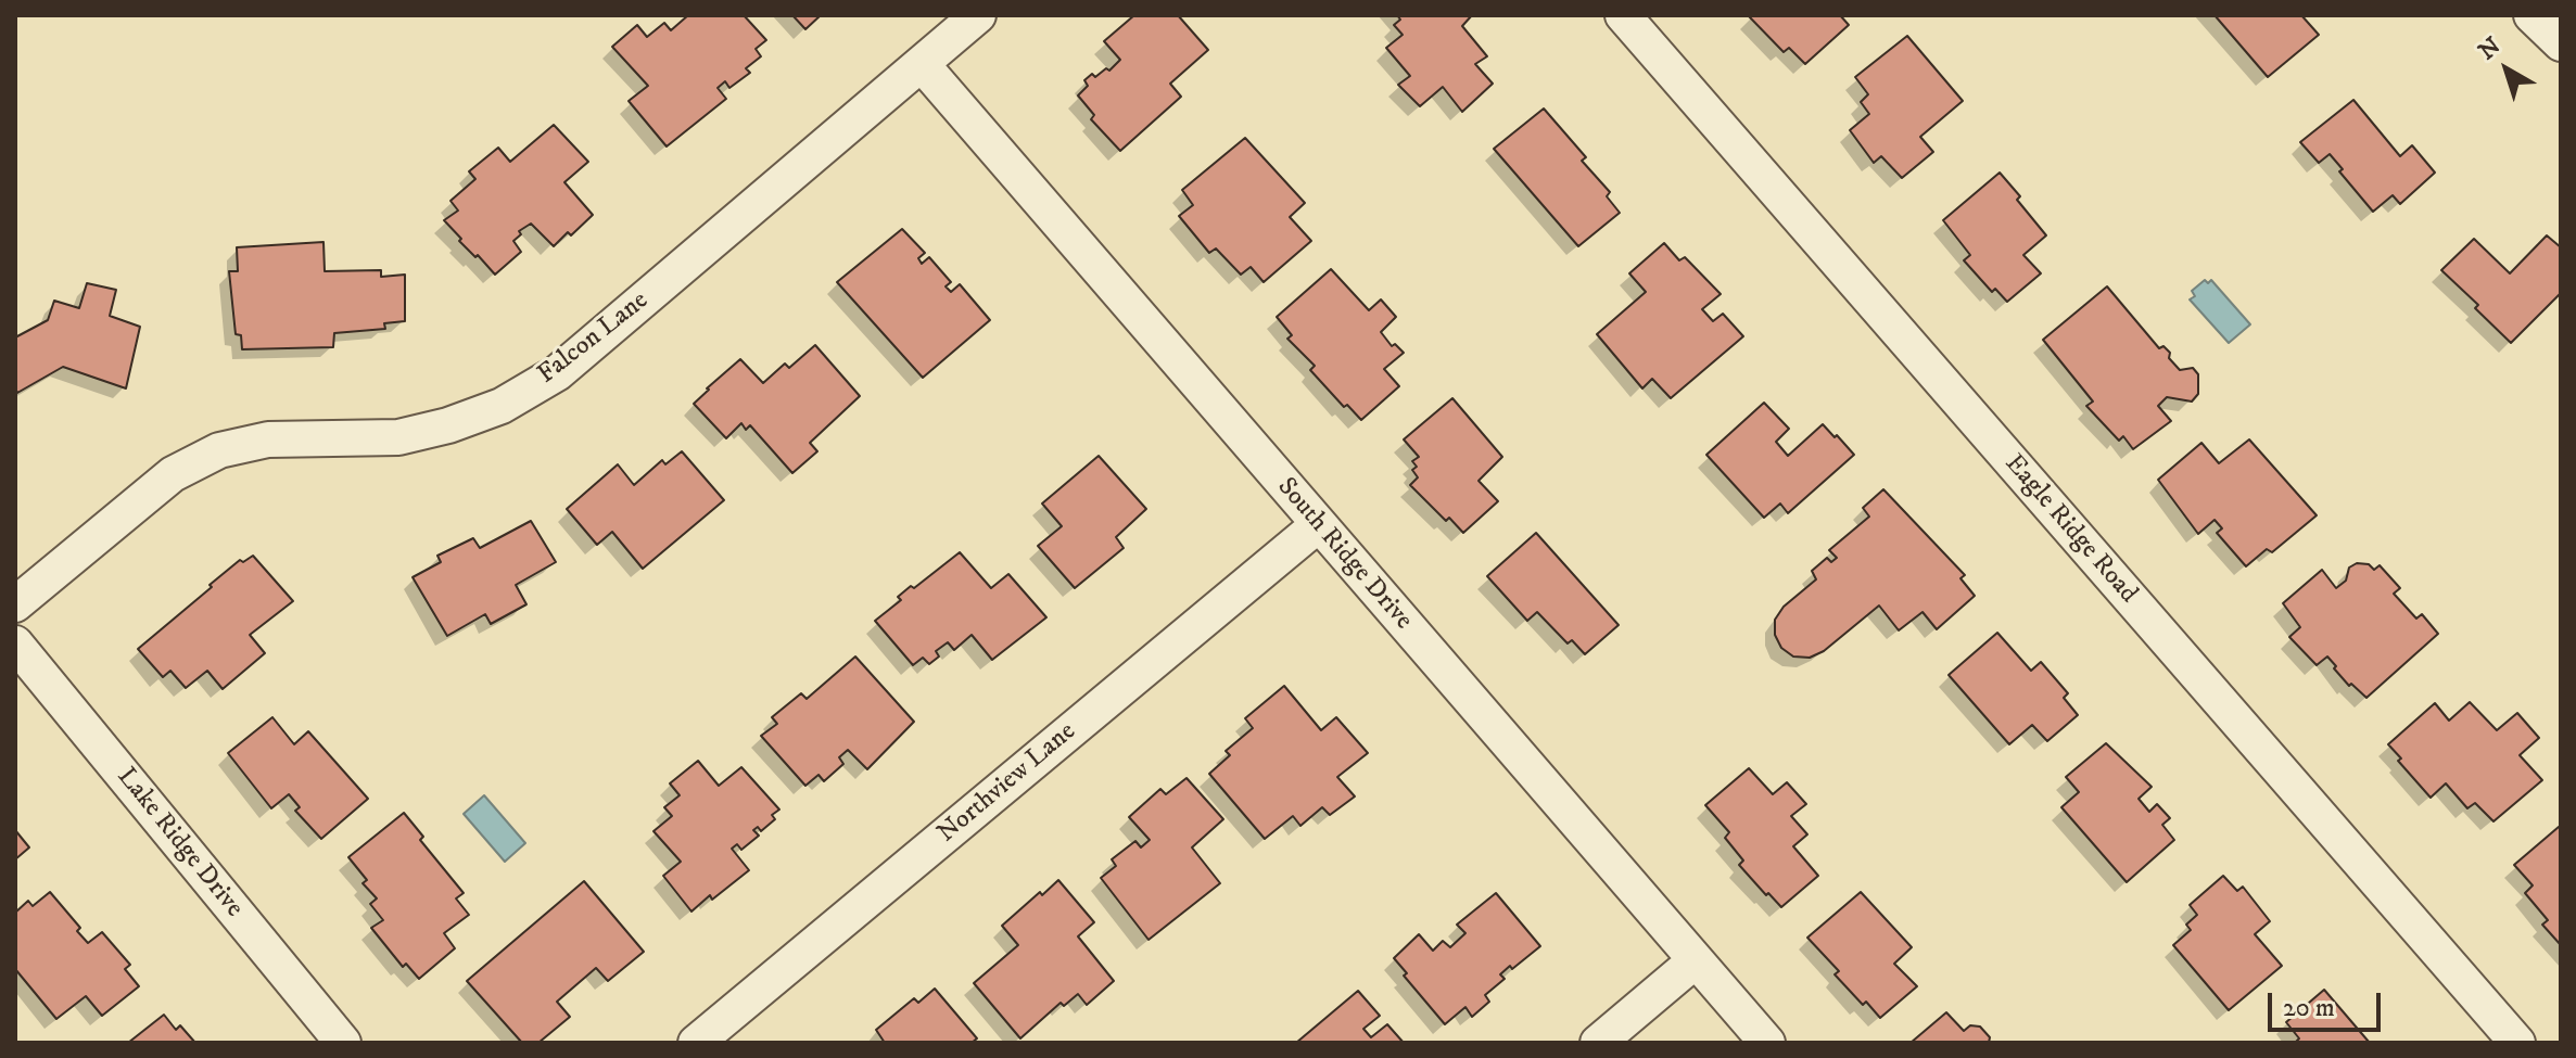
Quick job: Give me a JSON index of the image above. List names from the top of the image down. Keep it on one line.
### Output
{"streets":{"street":["Falcon Lane","Eagle Ridge Road","South Ridge Drive","Northview Lane","Lake Ridge Drive"]},"crossings":[["Falcon Lane","South Ridge Drive"],["South Ridge Drive","Northview Lane"]],"scale_bar":"20 m","north":"top left"}
